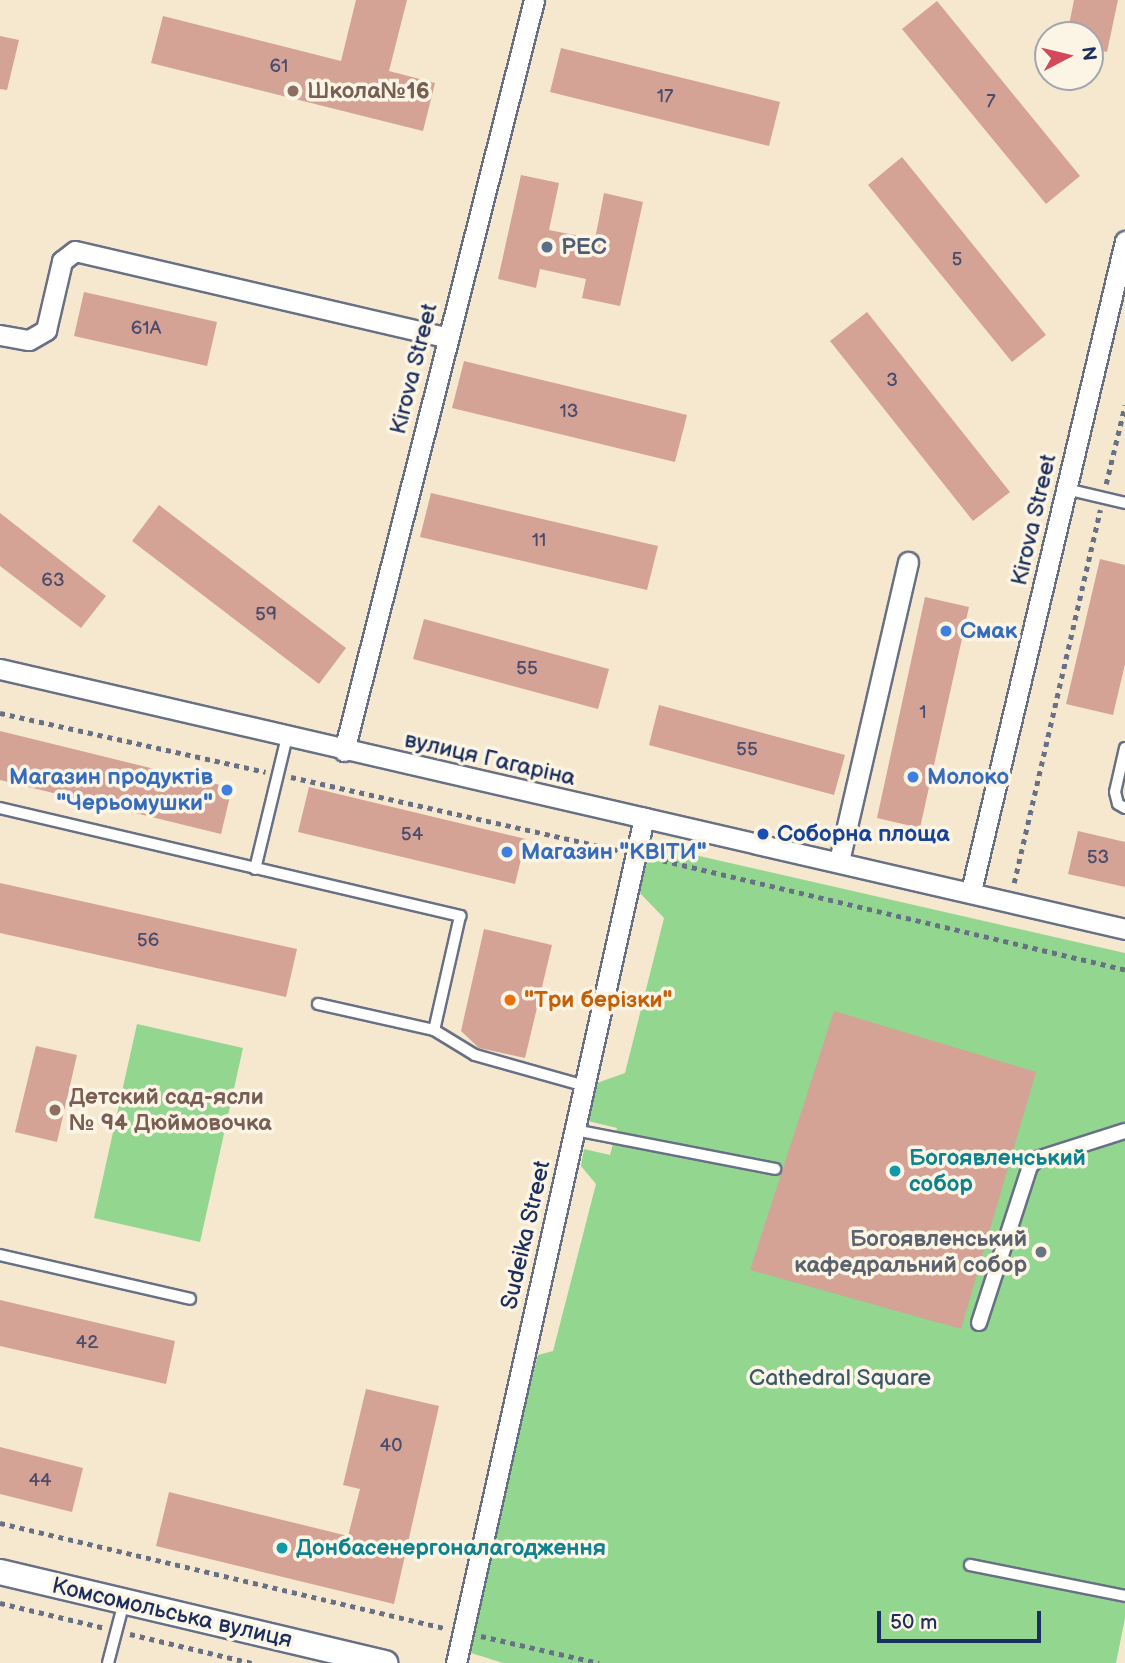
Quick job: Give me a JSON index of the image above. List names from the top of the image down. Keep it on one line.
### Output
{"streets":{"street":["Kirova Street","вулиця Гагаріна","Sudeika Street","Комсомольська вулиця"]},"crossings":[["Kirova Street","вулиця Гагаріна"],["вулиця Гагаріна","Sudeika Street"]],"parks":["Cathedral Square"],"places":["Школа№16","РЕС","Смак","Молоко","Магазин продуктів \"Черьомушки\"","Соборна площа","Магазин \"КВІТИ\"","\"Три берізки\"","Детский сад-ясли № 94 Дюймовочка","Богоявленський собор","Богоявленський кафедральний собор","Донбасенергоналагодження"],"house_numbers":["61","17","7","5","61А","3","13","11","63","59","55","1","55","54","53","56","42","40","44"],"scale_bar":"50 m","north":"right"}
